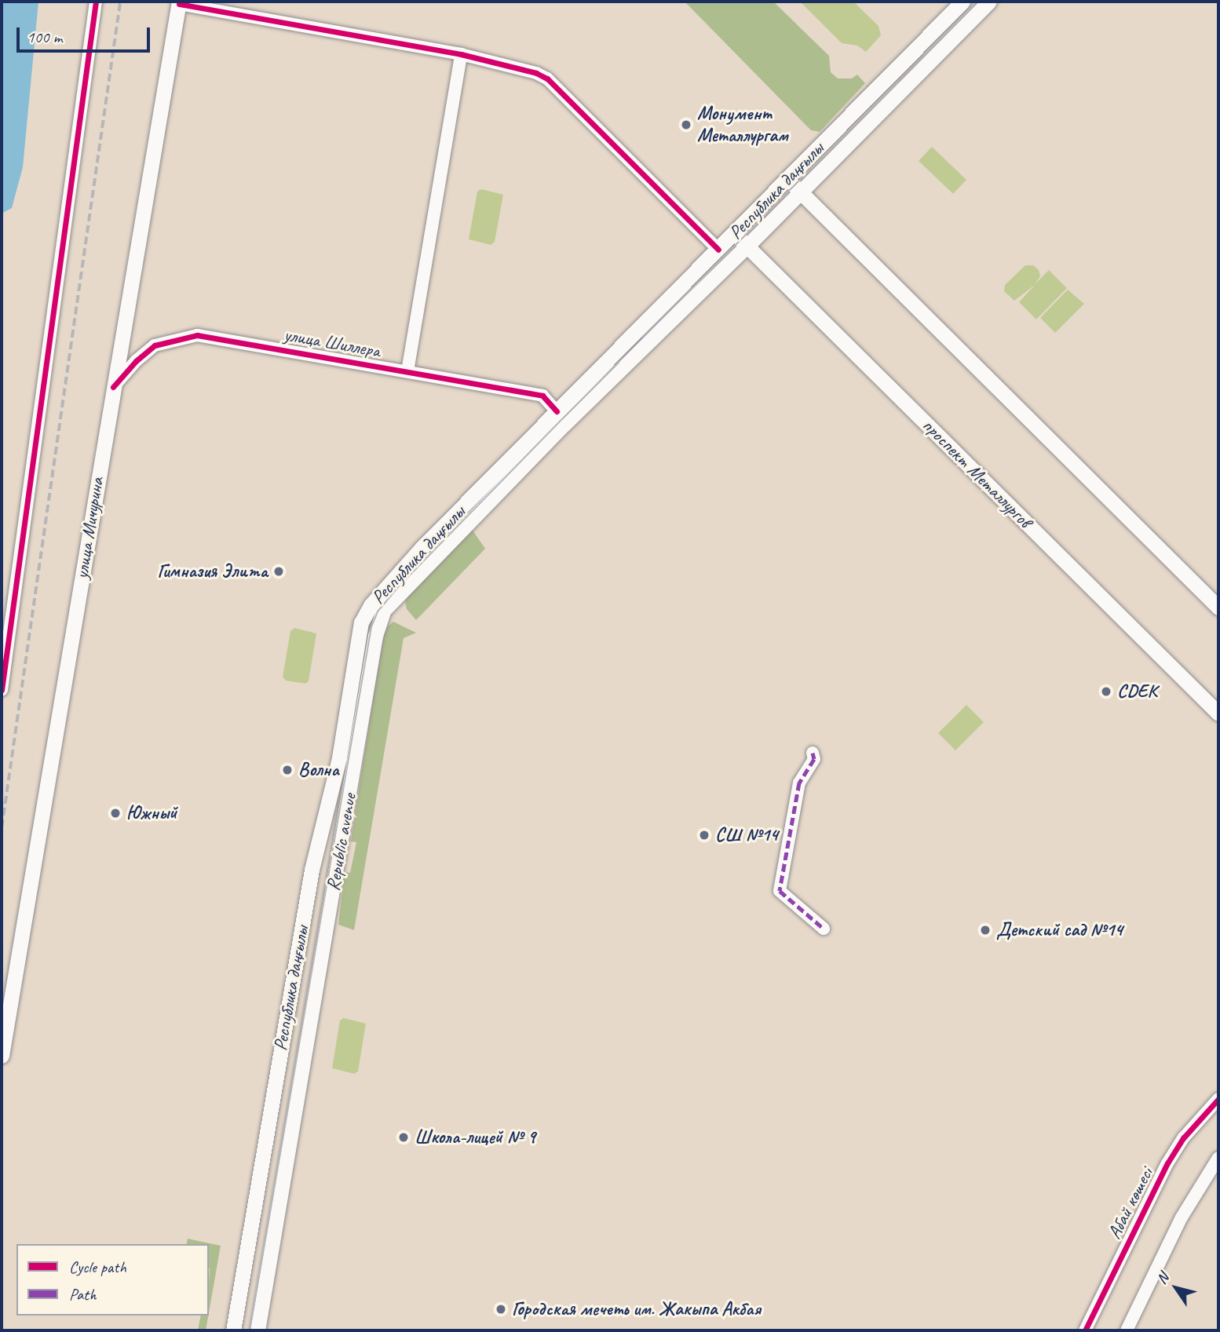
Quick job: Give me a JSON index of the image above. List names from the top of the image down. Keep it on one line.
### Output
{"streets":{"main road":["Республика даңғылы","проспект Металлургов","улица Мичурина"],"street":["улица Шиллера","Абай көшесі"]},"crossings":[["Республика даңғылы","улица Шиллера"],["Республика даңғылы","проспект Металлургов"],["улица Шиллера","улица Мичурина"]],"places":["Монумент Металлургам","Гимназия Элита","CDEK","Волна","Южный","СШ №14","Детский сад №14","Школа-лицей № 9","Городская мечеть им. Жакыпа Акбая"],"legend":["Cycle path","Path"],"scale_bar":"100 m","north":"top left"}
